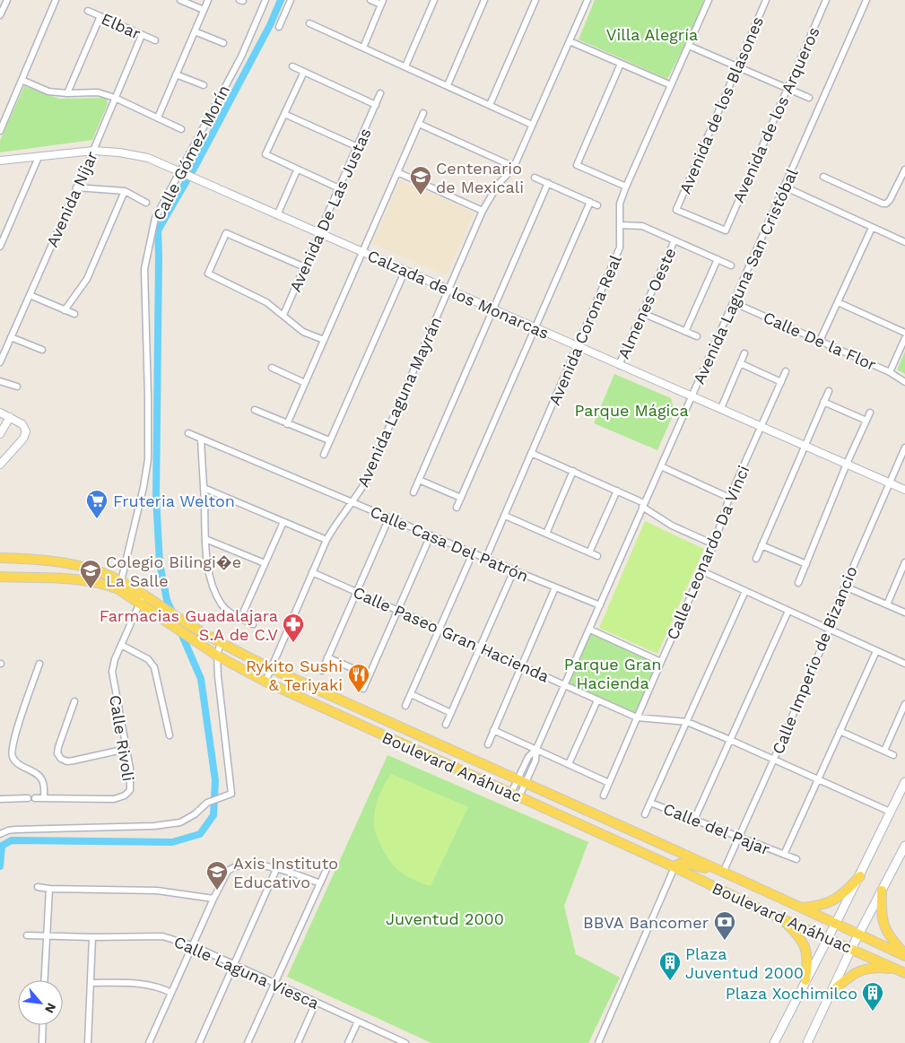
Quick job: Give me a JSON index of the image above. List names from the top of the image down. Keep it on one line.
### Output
{"streets":{"main road":["Boulevard Anáhuac"],"street":["Elbar","Avenida de los Blasones","Avenida de los Arqueros","Calle Gómez Morín","Avenida Níjar","Avenida De Las Justas","Avenida Laguna San Cristóbal","Calzada de los Monarcas","Almenes Oeste","Avenida Corona Real","Calle De la Flor","Avenida Laguna Mayrán","Calle Casa Del Patrón","Calle Leonardo Da Vinci","Calle Paseo Gran Hacienda","Calle Imperio de Bizancio","Calle Rivoli","Calle del Pajar","Calle Laguna Viesca"]},"crossings":[["Elbar","Avenida Níjar"],["Avenida de los Blasones","Avenida de los Arqueros"],["Calle Gómez Morín","Calzada de los Monarcas"],["Calle Gómez Morín","Boulevard Anáhuac"],["Avenida Níjar","Calzada de los Monarcas"],["Avenida De Las Justas","Calzada de los Monarcas"],["Avenida Laguna San Cristóbal","Calzada de los Monarcas"],["Avenida Laguna San Cristóbal","Calle De la Flor"],["Avenida Laguna San Cristóbal","Calle Casa Del Patrón"],["Avenida Laguna San Cristóbal","Calle Paseo Gran Hacienda"],["Avenida Laguna San Cristóbal","Boulevard Anáhuac"],["Calzada de los Monarcas","Almenes Oeste"],["Calzada de los Monarcas","Avenida Corona Real"],["Calzada de los Monarcas","Avenida Laguna Mayrán"],["Calzada de los Monarcas","Calle Leonardo Da Vinci"],["Calzada de los Monarcas","Calle Imperio de Bizancio"],["Avenida Corona Real","Calle Casa Del Patrón"],["Avenida Laguna Mayrán","Calle Casa Del Patrón"],["Avenida Laguna Mayrán","Calle Paseo Gran Hacienda"],["Avenida Laguna Mayrán","Boulevard Anáhuac"],["Calle Leonardo Da Vinci","Calle Paseo Gran Hacienda"],["Calle Paseo Gran Hacienda","Calle Imperio de Bizancio"],["Calle Imperio de Bizancio","Boulevard Anáhuac"],["Calle Imperio de Bizancio","Calle del Pajar"],["Calle Rivoli","Boulevard Anáhuac"]],"parks":["Villa Alegría","Parque Mágica","Parque Gran Hacienda","Juventud 2000"],"places":{"school or university":["Centenario de Mexicali","Colegio Bilingi�e La Salle","Axis Instituto Educativo"],"supermarket":["Fruteria Welton"],"pharmacy":["Farmacias Guadalajara S.A de C.V"],"restaurant":["Rykito Sushi & Teriyaki"],"bank":["BBVA Bancomer"],"building":["Plaza Juventud 2000","Plaza Xochimilco"]},"north":"bottom right"}
